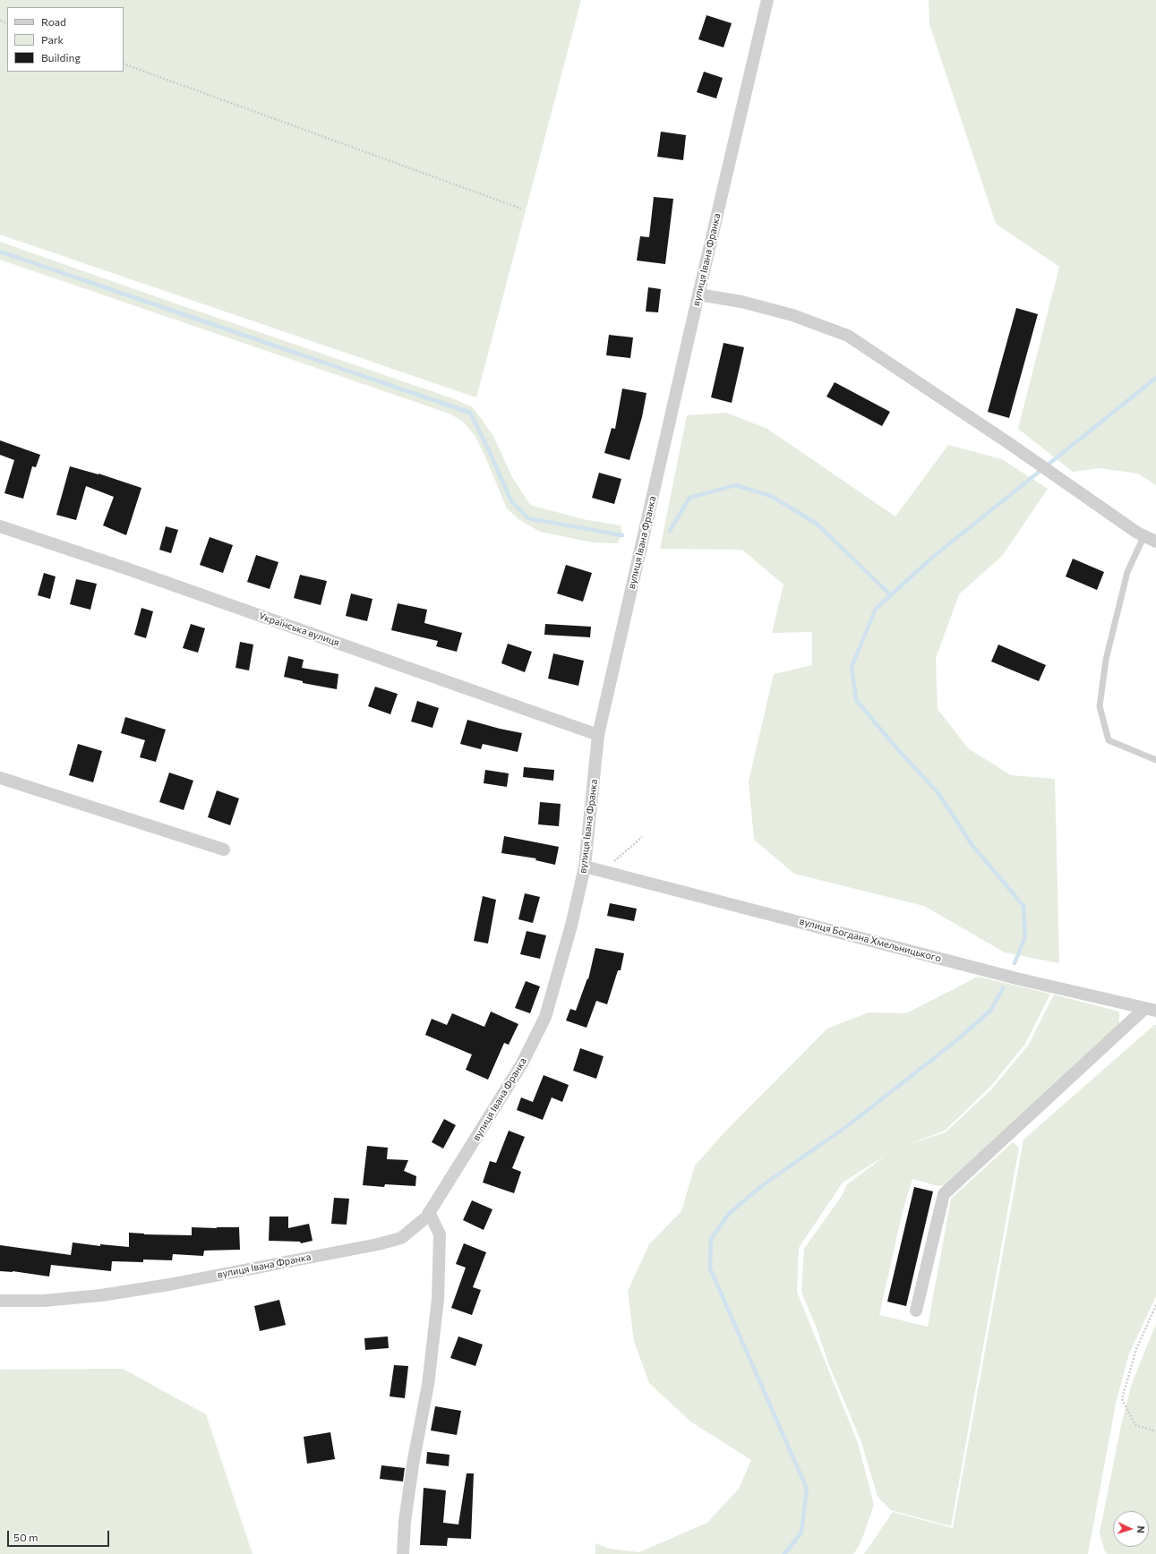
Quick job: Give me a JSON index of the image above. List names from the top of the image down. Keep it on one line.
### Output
{"streets":{"street":["вулиця Івана Франка","Українська вулиця","вулиця Богдана Хмельницького"]},"crossings":[["вулиця Івана Франка","Українська вулиця"],["вулиця Івана Франка","вулиця Богдана Хмельницького"]],"legend":["Road","Park","Building"],"scale_bar":"50 m","north":"right"}
